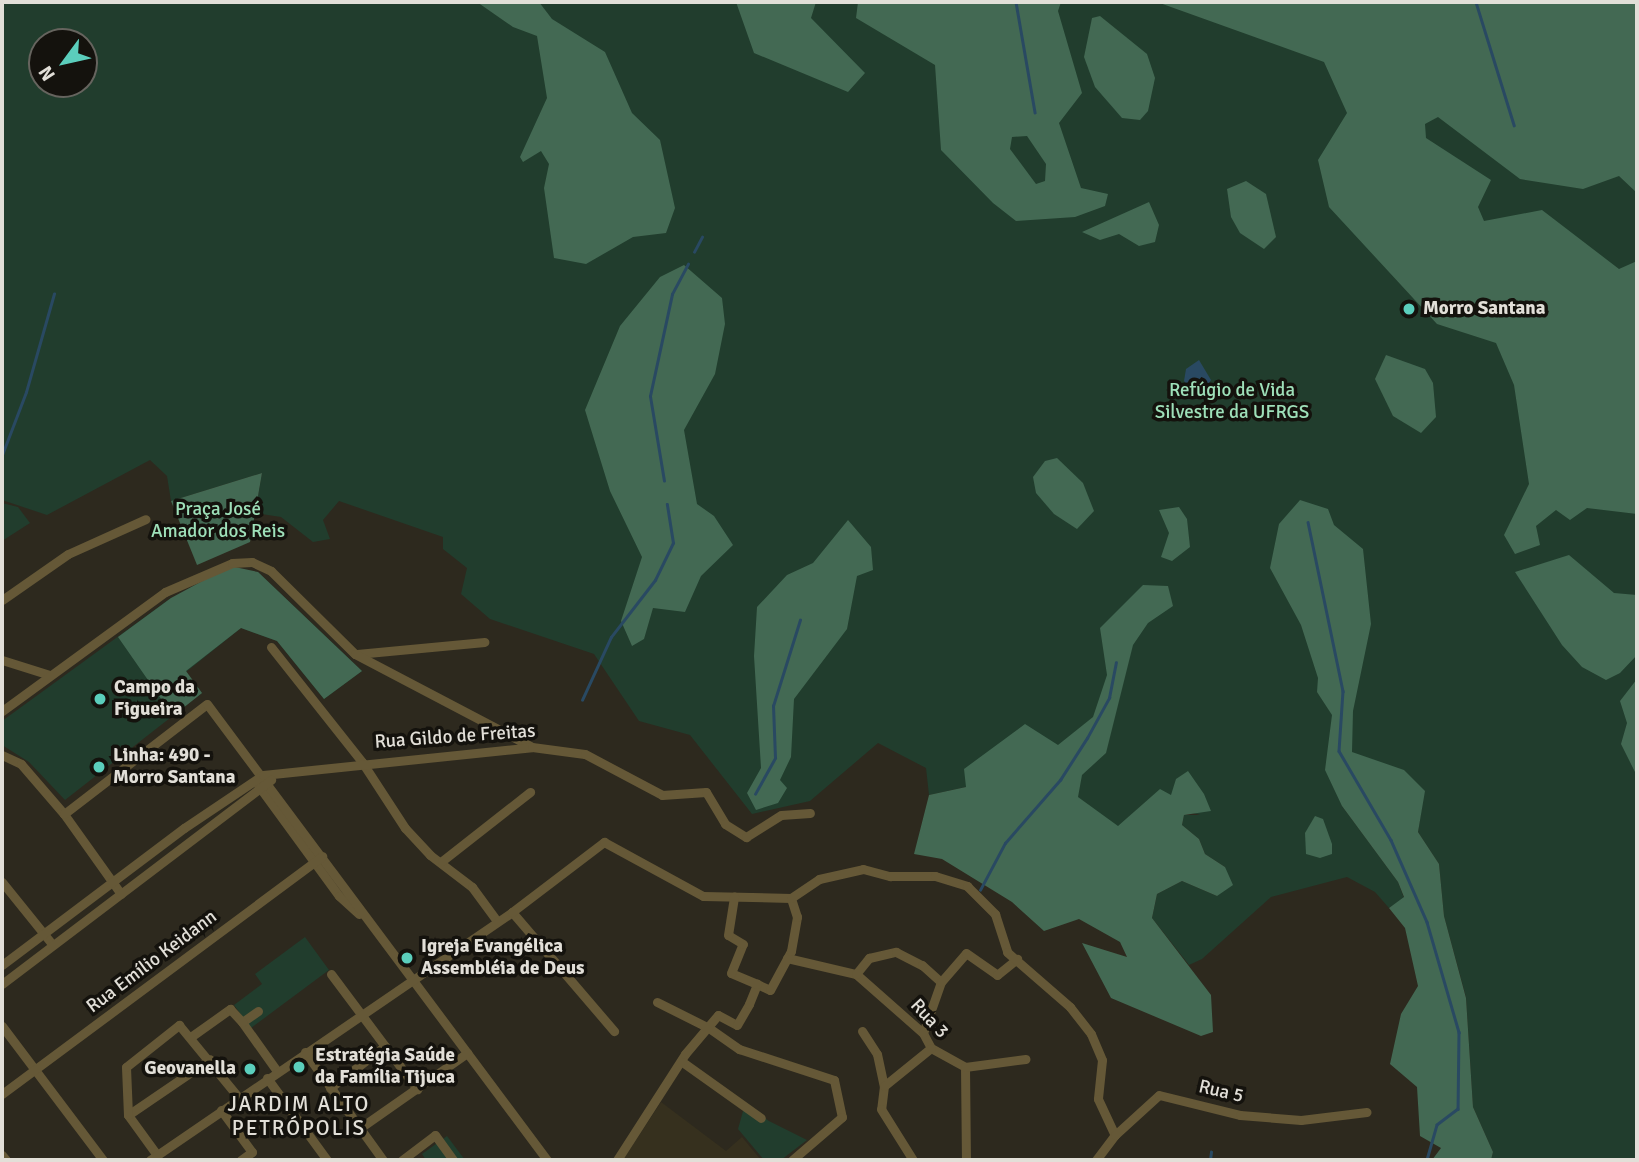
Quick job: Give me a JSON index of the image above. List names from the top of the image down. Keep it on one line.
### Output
{"streets":{"street":["Rua Gildo de Freitas","Rua Emílio Keidann","Rua 3","Rua 5"]},"districts":["JARDIM ALTO PETRÓPOLIS"],"parks":["Refúgio de Vida Silvestre da UFRGS","Praça José Amador dos Reis"],"places":["Morro Santana","Campo da Figueira","Linha: 490 - Morro Santana","Igreja Evangélica Assembléia de Deus","Estratégia Saúde da Família Tijuca","Geovanella"],"north":"bottom left"}
